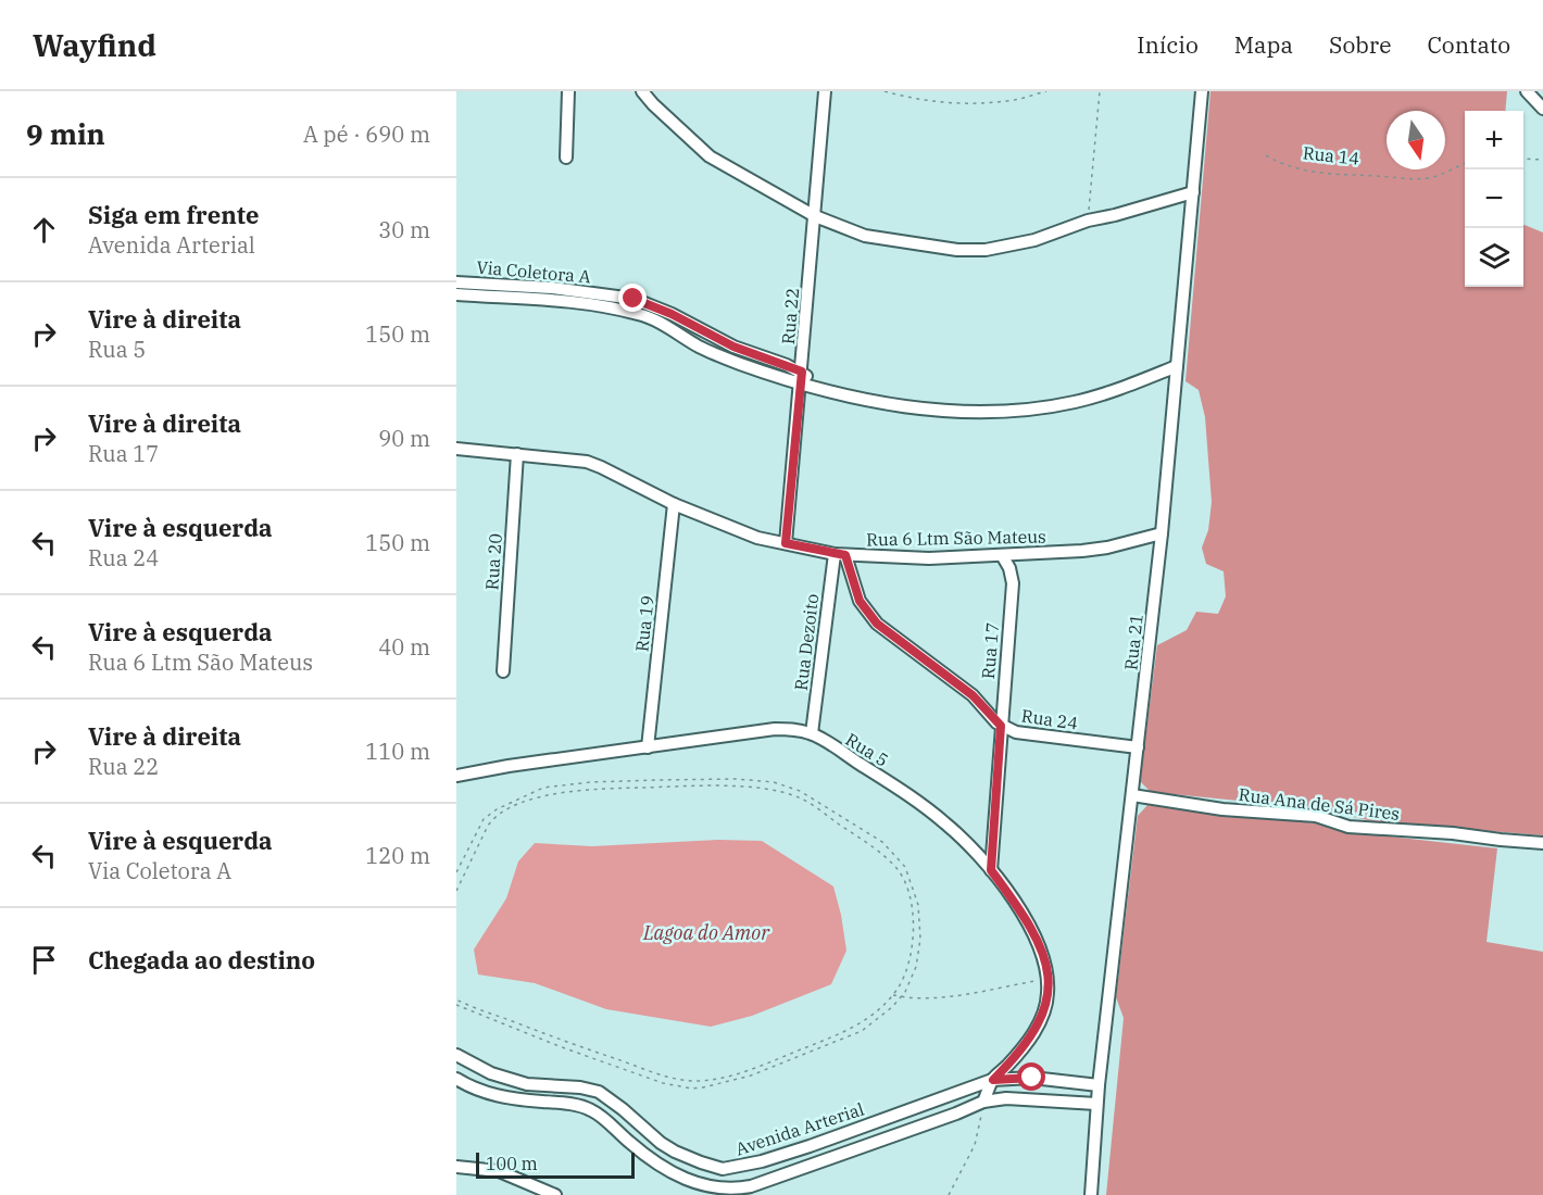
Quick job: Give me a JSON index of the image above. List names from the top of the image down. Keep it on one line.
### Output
{"streets":{"street":["Via Coletora A","Rua 22","Rua 6 Ltm São Mateus","Rua 20","Rua 19","Rua Dezoito","Rua 21","Rua 17","Rua 24","Rua 5","Rua Ana de Sá Pires","Avenida Arterial"],"path":["Rua 14"]},"crossings":[["Via Coletora A","Rua 22"],["Via Coletora A","Rua 21"],["Rua 22","Rua 6 Ltm São Mateus"],["Rua 6 Ltm São Mateus","Rua 20"],["Rua 6 Ltm São Mateus","Rua 19"],["Rua 6 Ltm São Mateus","Rua Dezoito"],["Rua 6 Ltm São Mateus","Rua 21"],["Rua 6 Ltm São Mateus","Rua 17"],["Rua 6 Ltm São Mateus","Rua 24"],["Rua 19","Rua 5"],["Rua Dezoito","Rua 24"],["Rua Dezoito","Rua 5"],["Rua 21","Rua 24"],["Rua 21","Rua Ana de Sá Pires"],["Rua 21","Avenida Arterial"],["Rua 17","Rua 24"],["Rua 17","Rua 5"],["Rua 5","Avenida Arterial"]],"water":["Lagoa do Amor"],"scale_bar":"100 m","north":"bottom","page":{"header":"Wayfind","nav":["Início","Mapa","Sobre","Contato"],"heading":["9 min","A pé · 690 m"],"map_buttons":["+","−"],"list":[["Siga em frente","Avenida Arterial","30 m"],["Vire à direita","Rua 5","150 m"],["Vire à direita","Rua 17","90 m"],["Vire à esquerda","Rua 24","150 m"],["Vire à esquerda","Rua 6 Ltm São Mateus","40 m"],["Vire à direita","Rua 22","110 m"],["Vire à esquerda","Via Coletora A","120 m"],"Chegada ao destino"],"scale":"100 m"}}
